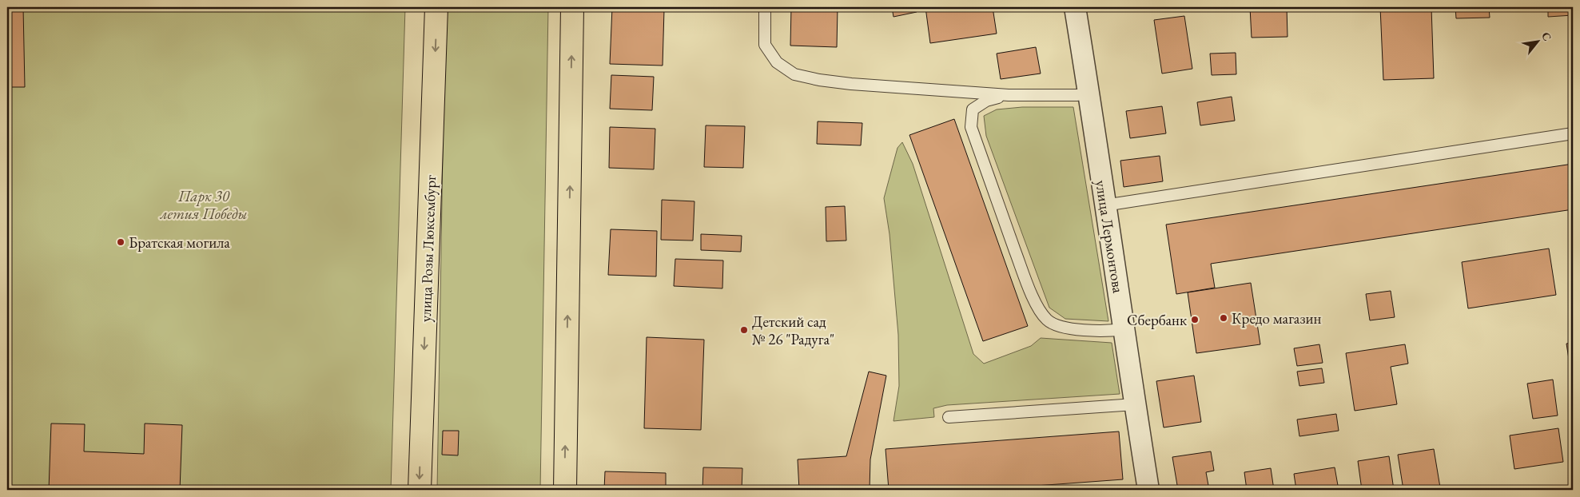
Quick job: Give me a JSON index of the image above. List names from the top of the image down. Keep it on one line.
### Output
{"streets":{"main road":["улица Розы Люксембург"],"street":["улица Лермонтова"]},"parks":["Парк 30 летия Победы"],"places":["Братская могила","Кредо магазин","Сбербанк","Детский сад № 26 \"Радуга\""],"north":"top right"}
